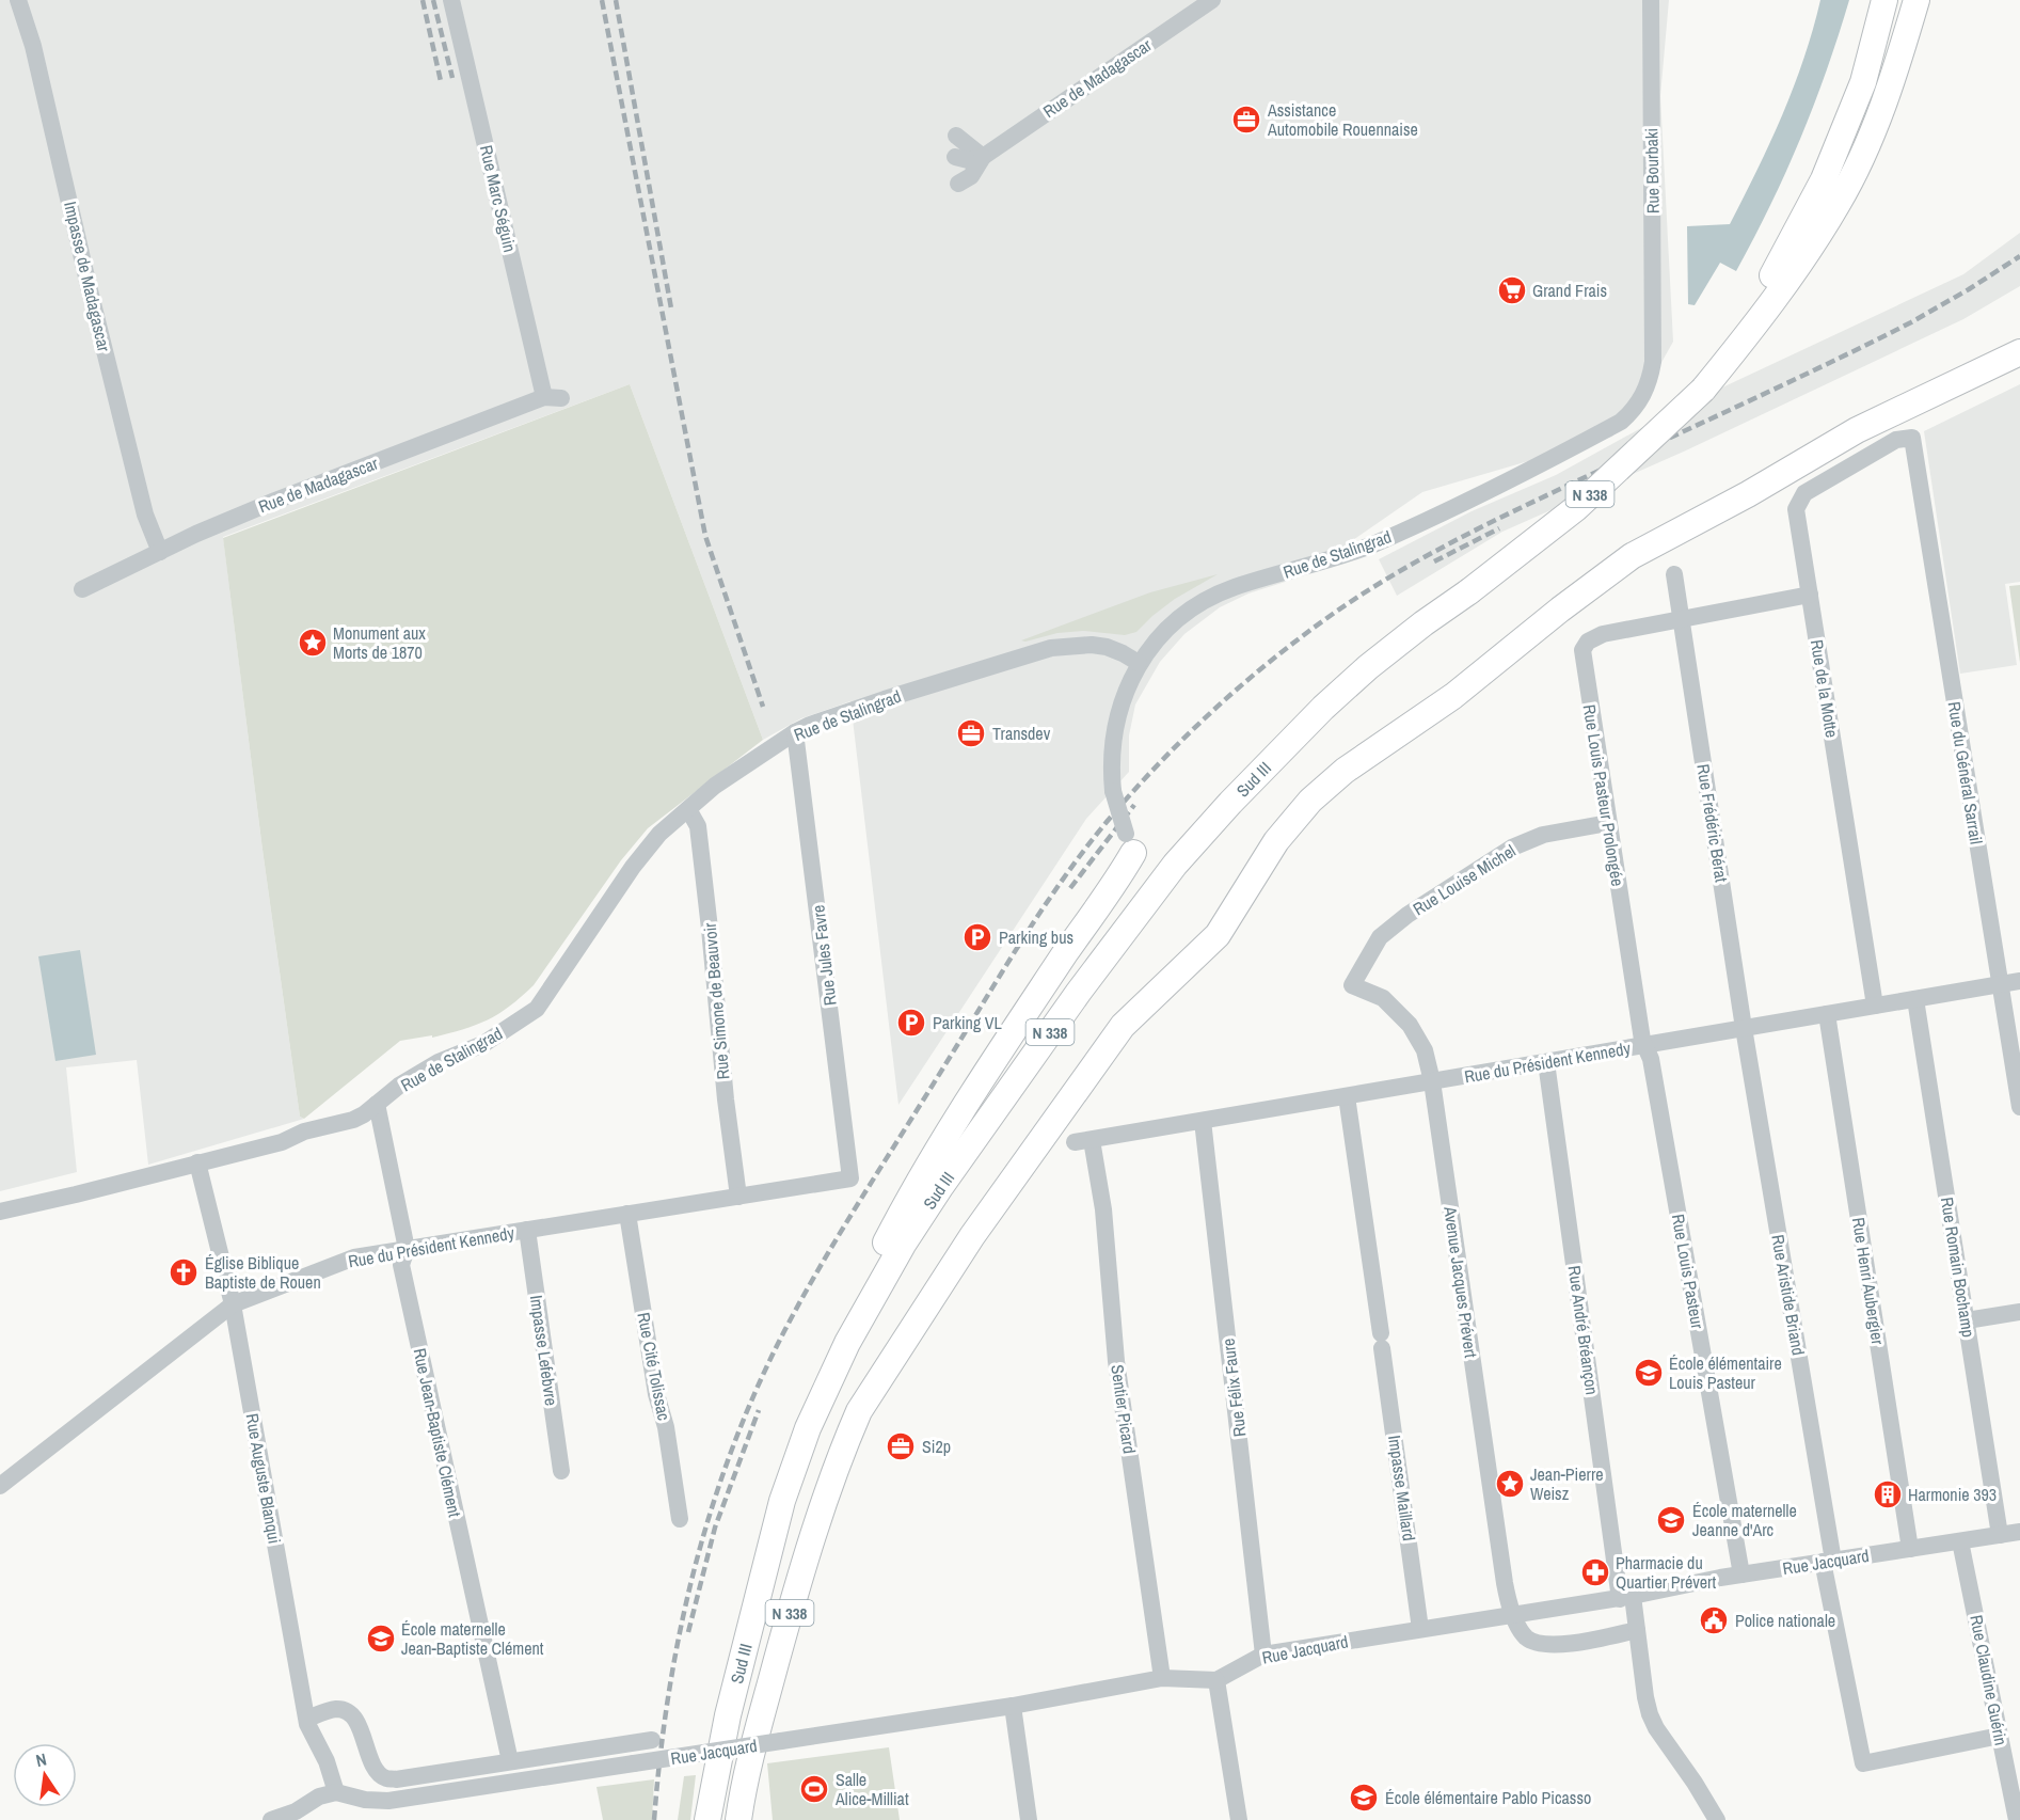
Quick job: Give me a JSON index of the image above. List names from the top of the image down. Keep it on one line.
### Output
{"streets":{"highway":["N 338","Sud III"],"street":["Rue de Madagascar","Rue Bourbaki","Rue Marc Séguin","Impasse de Madagascar","Rue de Stalingrad","Rue de la Motte","Rue du Général Sarrail","Rue Louis Pasteur Prolongée","Rue Frédéric Bérat","Rue Louise Michel","Rue Jules Favre","Rue Simone de Beauvoir","Rue du Président Kennedy","Rue Romain Bochamp","Rue Louis Pasteur","Rue Henri Aubergier","Avenue Jacques Prévert","Rue Aristide Briand","Rue André Bréançon","Impasse Lefebvre","Rue Cité Tolissac","Rue Félix Faure","Sentier Picard","Rue Jean-Baptiste Clément","Rue Auguste Blanqui","Impasse Maillard","Rue Jacquard","Rue Claudine Guérin"]},"crossings":[["Rue de Madagascar","Rue Marc Séguin"],["Rue de Madagascar","Impasse de Madagascar"],["Rue Bourbaki","Rue de Stalingrad"],["N 338","Sud III"],["Rue de Stalingrad","Rue Jules Favre"],["Rue de Stalingrad","Rue Simone de Beauvoir"],["Rue de Stalingrad","Rue Jean-Baptiste Clément"],["Rue de Stalingrad","Rue Auguste Blanqui"],["Rue de la Motte","Rue du Général Sarrail"],["Rue de la Motte","Rue du Président Kennedy"],["Rue du Général Sarrail","Rue du Président Kennedy"],["Rue Louis Pasteur Prolongée","Rue Frédéric Bérat"],["Rue Louis Pasteur Prolongée","Rue Louise Michel"],["Rue Louis Pasteur Prolongée","Rue du Président Kennedy"],["Rue Louis Pasteur Prolongée","Rue Louis Pasteur"],["Rue Frédéric Bérat","Rue du Président Kennedy"],["Rue Frédéric Bérat","Rue Aristide Briand"],["Rue Louise Michel","Avenue Jacques Prévert"],["Rue Jules Favre","Rue du Président Kennedy"],["Rue Simone de Beauvoir","Rue du Président Kennedy"],["Rue du Président Kennedy","Rue Romain Bochamp"],["Rue du Président Kennedy","Rue Louis Pasteur"],["Rue du Président Kennedy","Rue Henri Aubergier"],["Rue du Président Kennedy","Avenue Jacques Prévert"],["Rue du Président Kennedy","Rue Aristide Briand"],["Rue du Président Kennedy","Rue André Bréançon"],["Rue du Président Kennedy","Impasse Lefebvre"],["Rue du Président Kennedy","Rue Cité Tolissac"],["Rue du Président Kennedy","Rue Félix Faure"],["Rue du Président Kennedy","Sentier Picard"],["Rue du Président Kennedy","Rue Jean-Baptiste Clément"],["Rue du Président Kennedy","Rue Auguste Blanqui"],["Rue du Président Kennedy","Impasse Maillard"],["Rue Romain Bochamp","Rue Jacquard"],["Rue Louis Pasteur","Rue Jacquard"],["Rue Henri Aubergier","Rue Jacquard"],["Avenue Jacques Prévert","Rue Jacquard"],["Rue Aristide Briand","Rue Jacquard"],["Rue Aristide Briand","Rue Claudine Guérin"],["Rue André Bréançon","Rue Jacquard"],["Rue Félix Faure","Rue Jacquard"],["Sentier Picard","Rue Jacquard"],["Rue Auguste Blanqui","Rue Jacquard"],["Impasse Maillard","Rue Jacquard"],["Rue Jacquard","Rue Claudine Guérin"]],"places":{"office":["Assistance Automobile Rouennaise","Transdev","Si2p"],"supermarket":["Grand Frais"],"place":["Monument aux Morts de 1870","Jean-Pierre Weisz"],"parking":["Parking bus","Parking VL"],"church":["Église Biblique Baptiste de Rouen"],"school or university":["École élémentaire Louis Pasteur","École maternelle Jeanne d'Arc","École maternelle Jean-Baptiste Clément","École élémentaire Pablo Picasso"],"building":["Harmonie 393"],"pharmacy":["Pharmacie du Quartier Prévert"],"public building":["Police nationale"],"sports":["Salle Alice-Milliat"]},"north":"top"}
